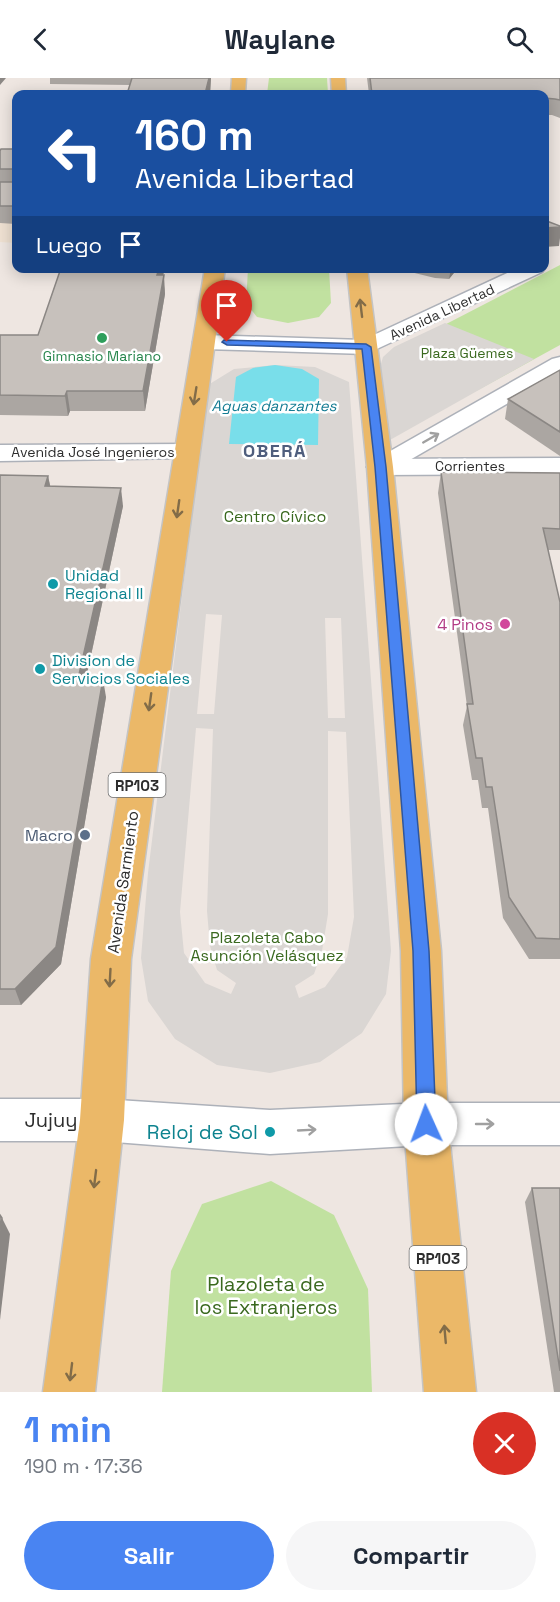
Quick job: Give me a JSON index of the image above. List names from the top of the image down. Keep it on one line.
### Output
{"streets":{"main road":["Avenida Libertad","Avenida José Ingenieros","Corrientes","RP103","Avenida Sarmiento","Jujuy"]},"crossings":[["Avenida Libertad","RP103"],["Avenida Libertad","Avenida Sarmiento"],["Avenida José Ingenieros","Avenida Sarmiento"],["Corrientes","RP103"],["RP103","Jujuy"],["Avenida Sarmiento","Jujuy"]],"one_way":["Jujuy"],"districts":["OBERÁ"],"water":["Aguas danzantes"],"parks":["Plaza Güemes","Centro Cívico","Plazoleta Cabo Asunción Velásquez","Plazoleta de los Extranjeros"],"places":["Gimnasio Mariano","Unidad Regional II","4 Pinos","Division de Servicios Sociales","Macro","Reloj de Sol"],"page":{"header":"Waylane","turn":["160 m","Avenida Libertad"],"then":"Luego","heading":["1 min","190 m · 17:36"],"buttons":["Salir","Compartir"]}}
